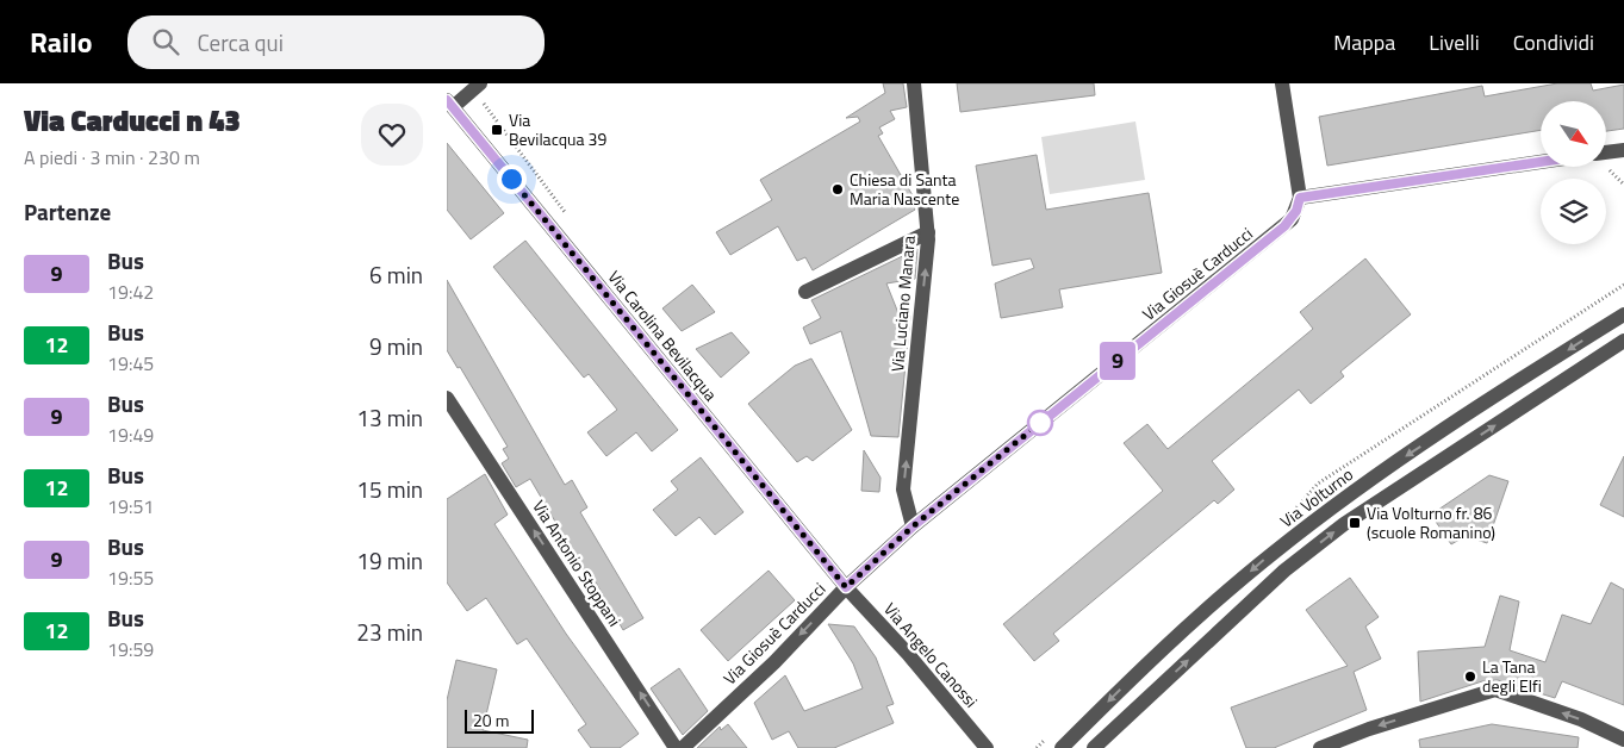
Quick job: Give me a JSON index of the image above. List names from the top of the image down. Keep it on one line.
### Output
{"streets":{"street":["Via Giosuè Carducci","Via Luciano Manara","Via Carolina Bevilacqua","Via Volturno","Via Antonio Stoppani","Via Angelo Canossi"]},"crossings":[["Via Giosuè Carducci","Via Luciano Manara"],["Via Giosuè Carducci","Via Carolina Bevilacqua"],["Via Giosuè Carducci","Via Angelo Canossi"],["Via Carolina Bevilacqua","Via Angelo Canossi"]],"one_way":["Via Luciano Manara","Via Antonio Stoppani"],"places":{"transit":["Via Bevilacqua 39","Via Volturno fr. 86 (scuole Romanino)"],"other":["Chiesa di Santa Maria Nascente","La Tana degli Elfi"]},"lines":["bus line 9"],"scale_bar":"20 m","north":"bottom right","page":{"header":"Railo","search":"Cerca qui","nav":["Mappa","Livelli","Condividi"],"heading":[["Via Carducci n 43","A piedi · 3 min · 230 m"],"Partenze"],"on_map":"9","list":[{"mark":"9","name":"Bus","note":"19:42","value":"6 min"},{"mark":"12","name":"Bus","note":"19:45","value":"9 min"},{"mark":"9","name":"Bus","note":"19:49","value":"13 min"},{"mark":"12","name":"Bus","note":"19:51","value":"15 min"},{"mark":"9","name":"Bus","note":"19:55","value":"19 min"},{"mark":"12","name":"Bus","note":"19:59","value":"23 min"}],"scale":"20 m"}}
